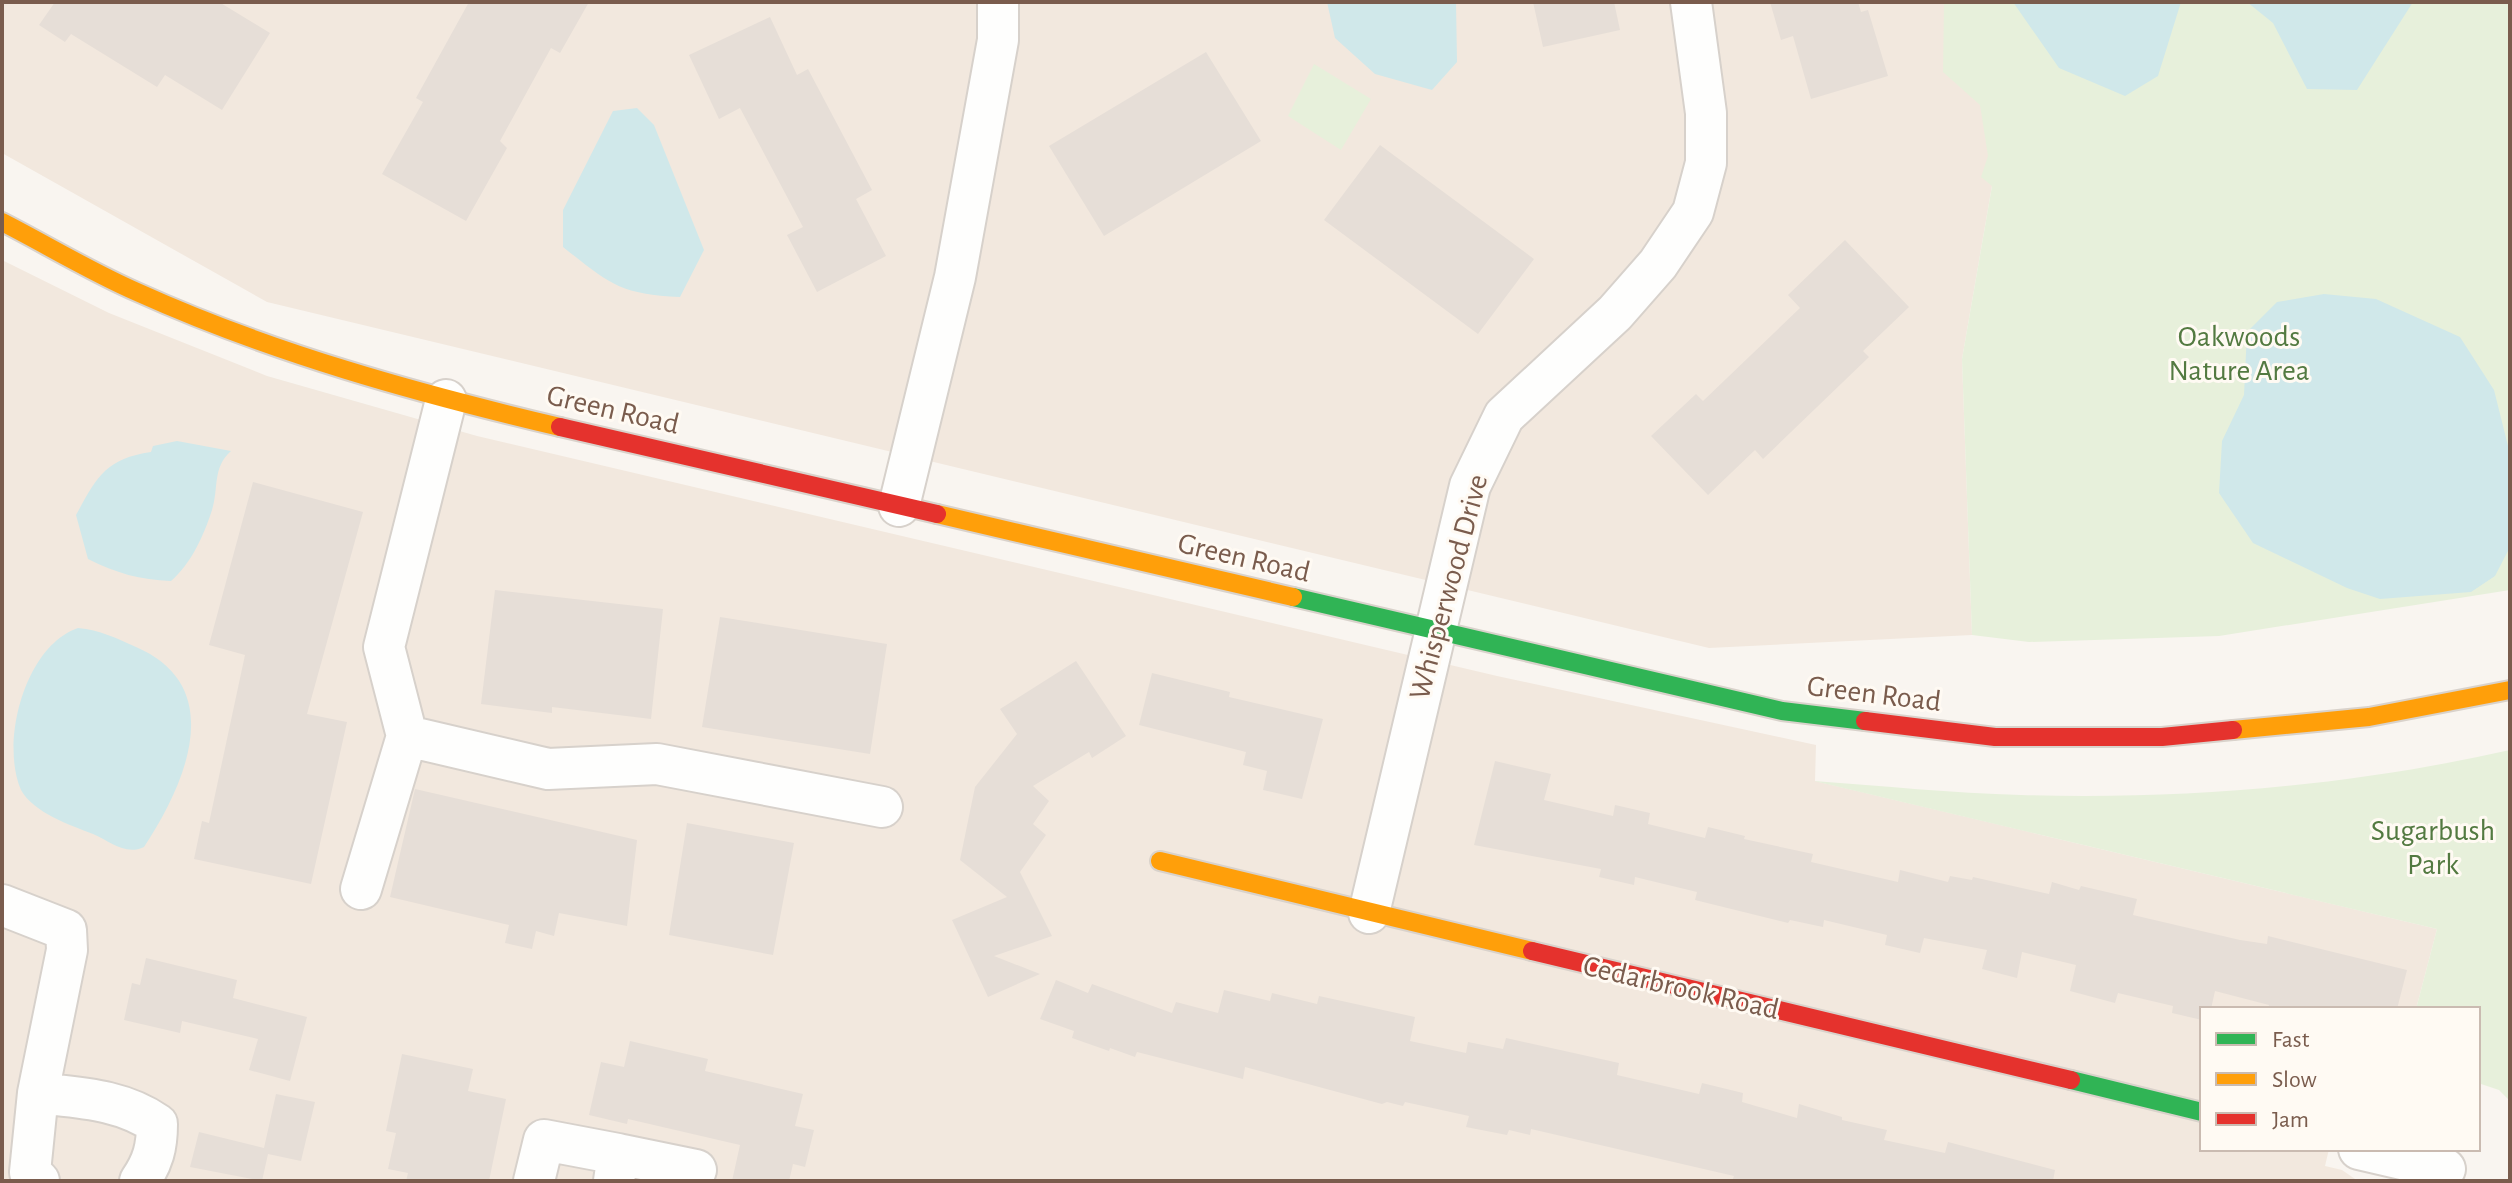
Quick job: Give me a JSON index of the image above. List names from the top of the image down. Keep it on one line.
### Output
{"streets":{"street":["Green Road","Whisperwood Drive","Cedarbrook Road"]},"crossings":[["Green Road","Whisperwood Drive"],["Whisperwood Drive","Cedarbrook Road"]],"parks":["Oakwoods Nature Area","Sugarbush Park"],"legend":["Fast","Slow","Jam"]}
